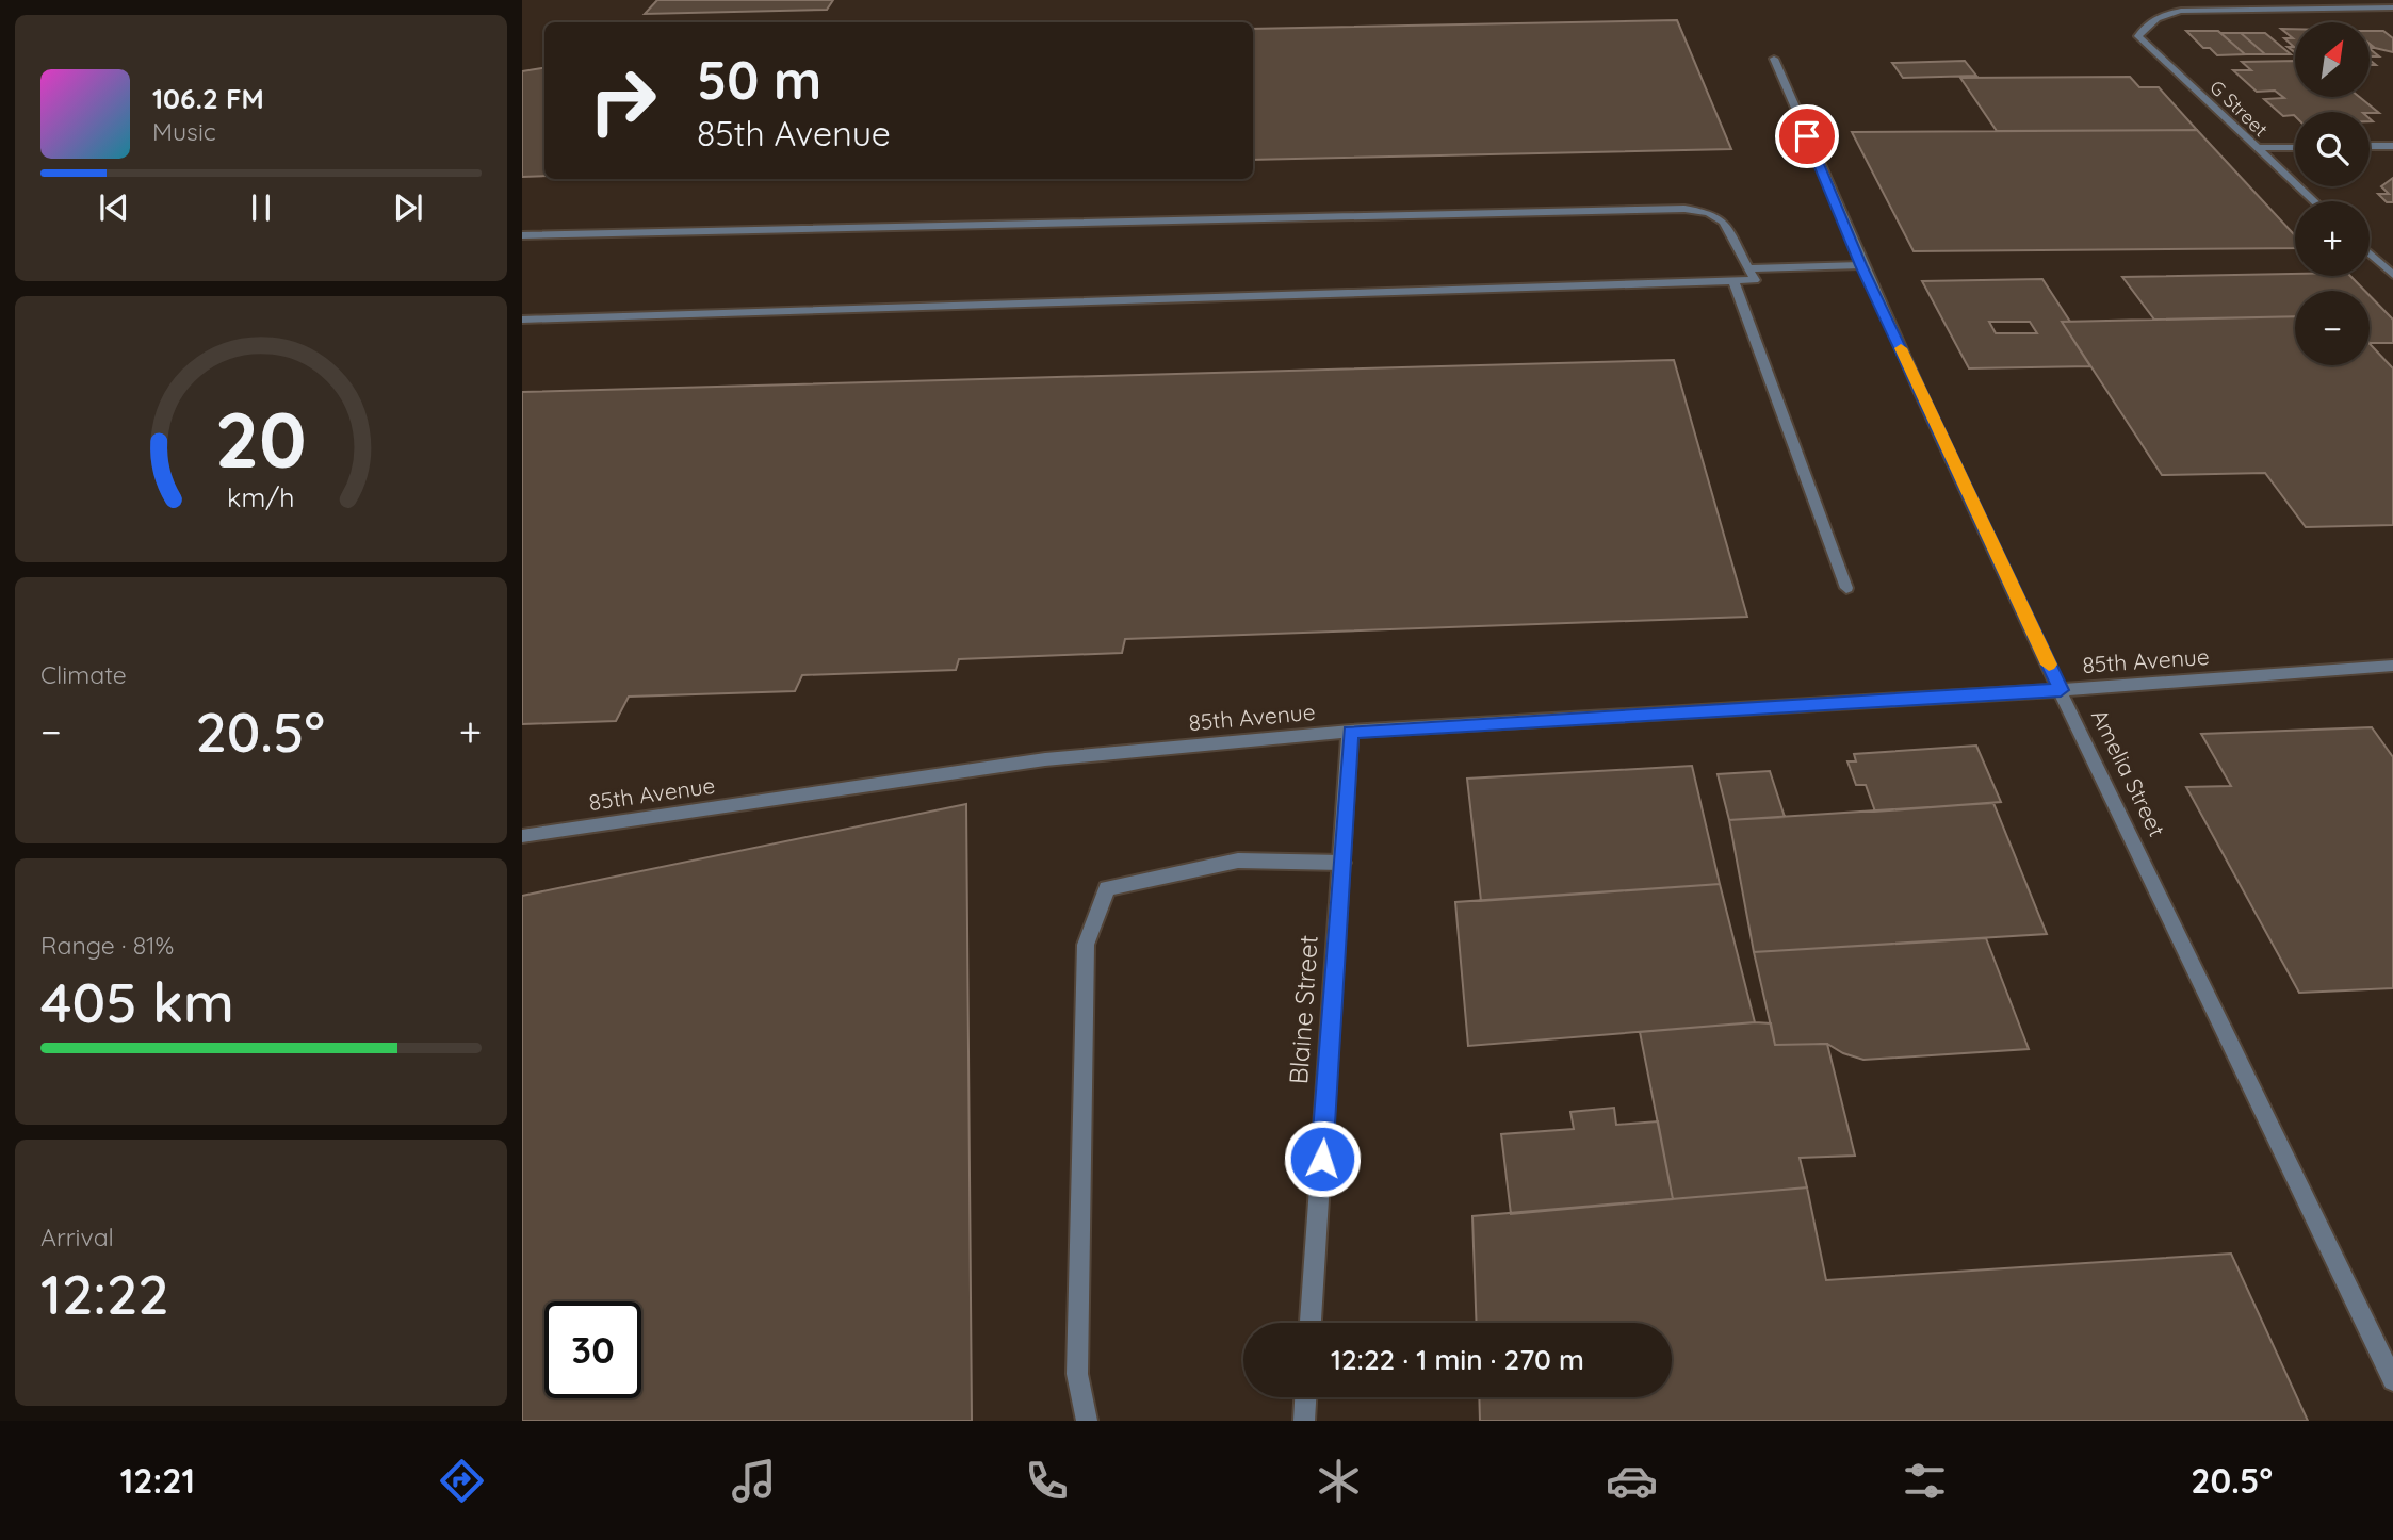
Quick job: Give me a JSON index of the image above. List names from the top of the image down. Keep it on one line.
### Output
{"streets":{"street":["G Street","85th Avenue","Amelia Street","Blaine Street"]},"crossings":[["85th Avenue","Amelia Street"],["85th Avenue","Blaine Street"]],"north":"top right","page":{"map_buttons":["+","−"],"turn":["50 m","85th Avenue"],"song":["106.2 FM","Music"],"tile":["Climate",["Range · 81%","405 km"],["Arrival","12:22"]],"heat":["−","20.5°","+"],"limit":"30","trip":"12:22 · 1 min · 270 m","tabs":["12:21","20.5°"],"gauge":["20","km/h"]}}
